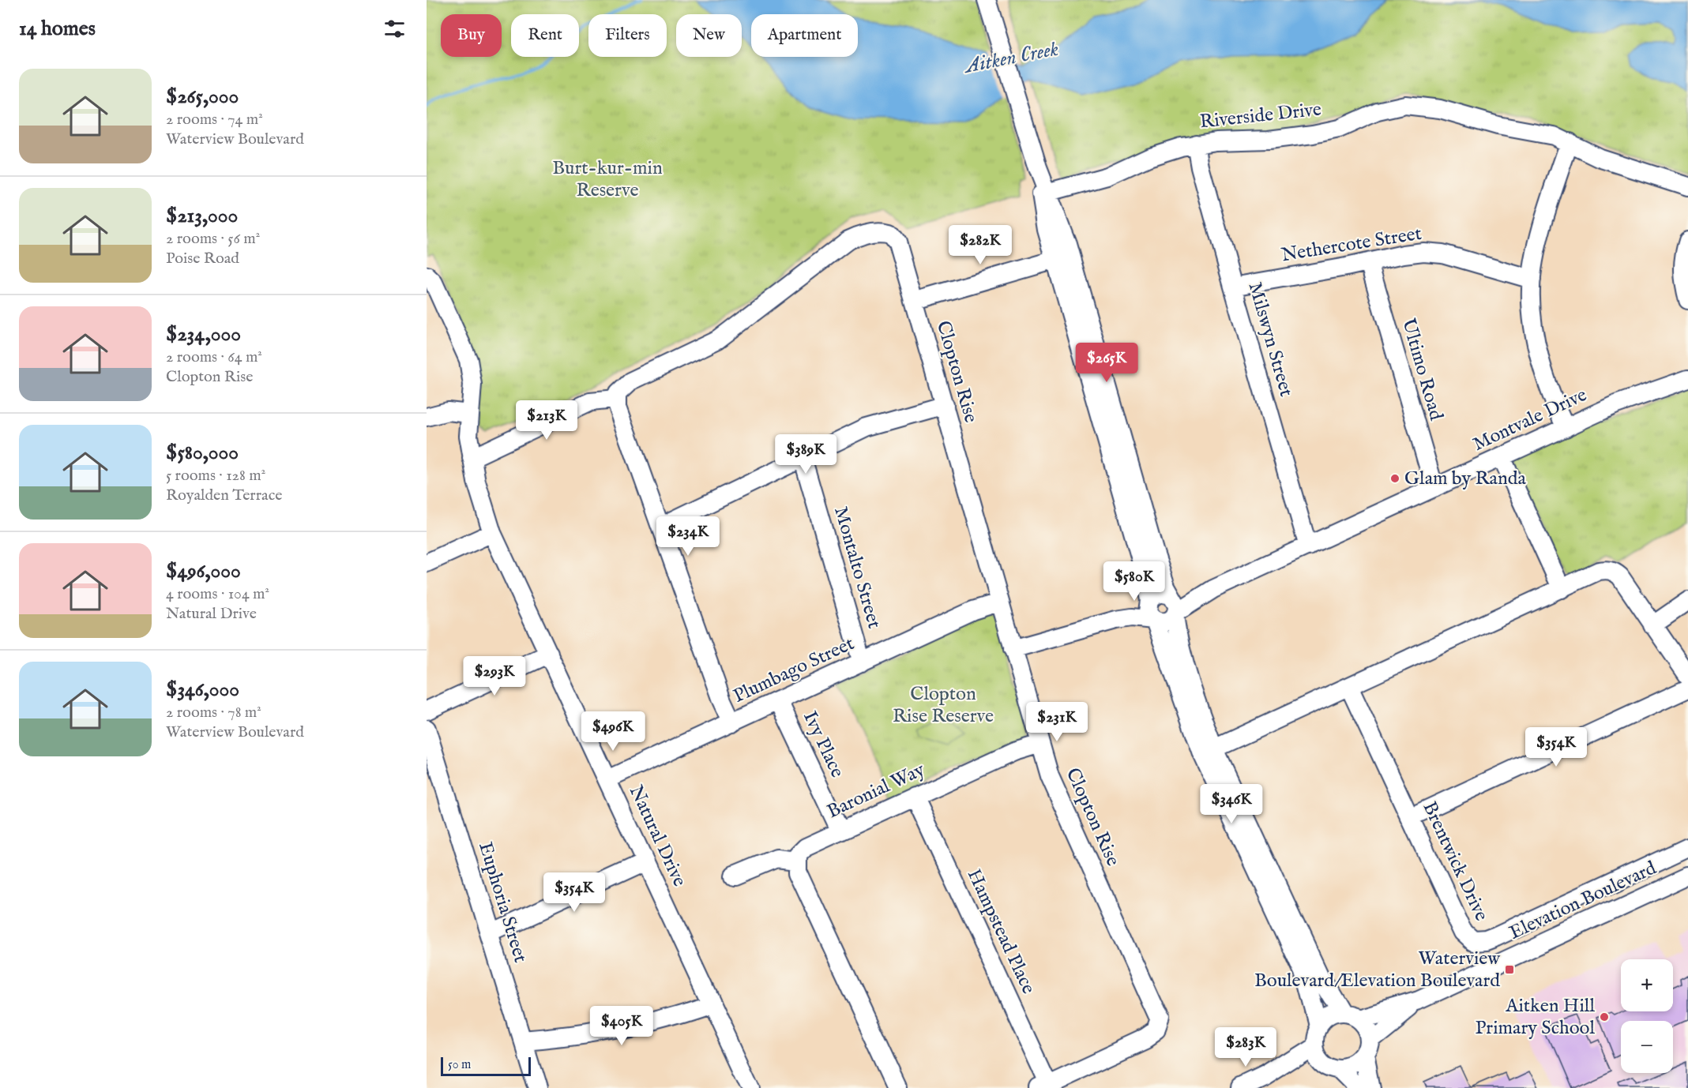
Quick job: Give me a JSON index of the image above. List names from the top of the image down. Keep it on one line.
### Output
{"streets":{"street":["Riverside Drive","Nethercote Street","Milswyn Street","Ultimo Road","Clopton Rise","Montvale Drive","Montalto Street","Plumbago Street","Ivy Place","Baronial Way","Natural Drive","Brentwick Drive","Elevation Boulevard","Euphoria Street","Hampstead Place"]},"crossings":[["Riverside Drive","Milswyn Street"],["Nethercote Street","Milswyn Street"],["Nethercote Street","Ultimo Road"],["Milswyn Street","Montvale Drive"],["Ultimo Road","Montvale Drive"],["Clopton Rise","Plumbago Street"],["Clopton Rise","Baronial Way"],["Clopton Rise","Hampstead Place"],["Montalto Street","Plumbago Street"],["Plumbago Street","Ivy Place"],["Plumbago Street","Natural Drive"],["Ivy Place","Baronial Way"],["Baronial Way","Hampstead Place"]],"water":["Aitken Creek"],"parks":["Burt-kur-min Reserve","Clopton Rise Reserve"],"places":{"other":["Glam by Randa","Aitken Hill Primary School"],"transit":["Waterview Boulevard/Elevation Boulevard"]},"scale_bar":"50 m","page":{"heading":"14 homes","chip":["Buy","Rent","Filters","New","Apartment"],"list":[{"name":"$265,000","note":"2 rooms · 74 m² · Waterview Boulevard"},{"name":"$213,000","note":"2 rooms · 56 m² · Poise Road"},{"name":"$234,000","note":"2 rooms · 64 m² · Clopton Rise"},{"name":"$580,000","note":"5 rooms · 128 m² · Royalden Terrace"},{"name":"$496,000","note":"4 rooms · 104 m² · Natural Drive"},{"name":"$346,000","note":"2 rooms · 78 m² · Waterview Boulevard"}],"price":["$282K","$265K","$213K","$389K","$234K","$580K","$293K","$231K","$496K","$354K","$346K","$354K","$405K","$283K"],"map_buttons":["+","−"],"scale":"50 m"}}
